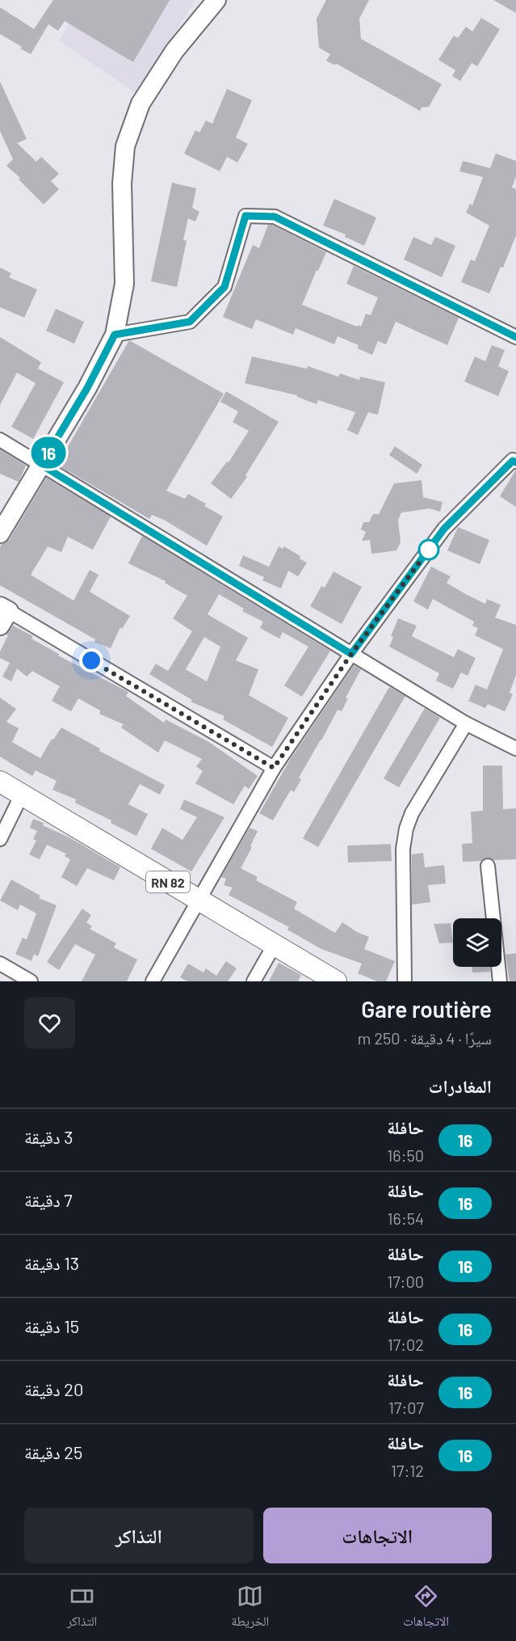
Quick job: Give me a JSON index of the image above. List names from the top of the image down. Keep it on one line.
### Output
{"streets":{"main road":["RN 82"]},"lines":["bus line 16"],"page":{"on_map":"16","heading":[["Gare routière","سيرًا · 4 دقيقة · 250 m"],"المغادرات"],"list":[{"mark":"16","name":"حافلة","note":"16:50","value":"3 دقيقة"},{"mark":"16","name":"حافلة","note":"16:54","value":"7 دقيقة"},{"mark":"16","name":"حافلة","note":"17:00","value":"13 دقيقة"},{"mark":"16","name":"حافلة","note":"17:02","value":"15 دقيقة"},{"mark":"16","name":"حافلة","note":"17:07","value":"20 دقيقة"},{"mark":"16","name":"حافلة","note":"17:12","value":"25 دقيقة"}],"buttons":["الاتجاهات","التذاكر"],"tabs":["الاتجاهات","الخريطة","التذاكر"]}}
